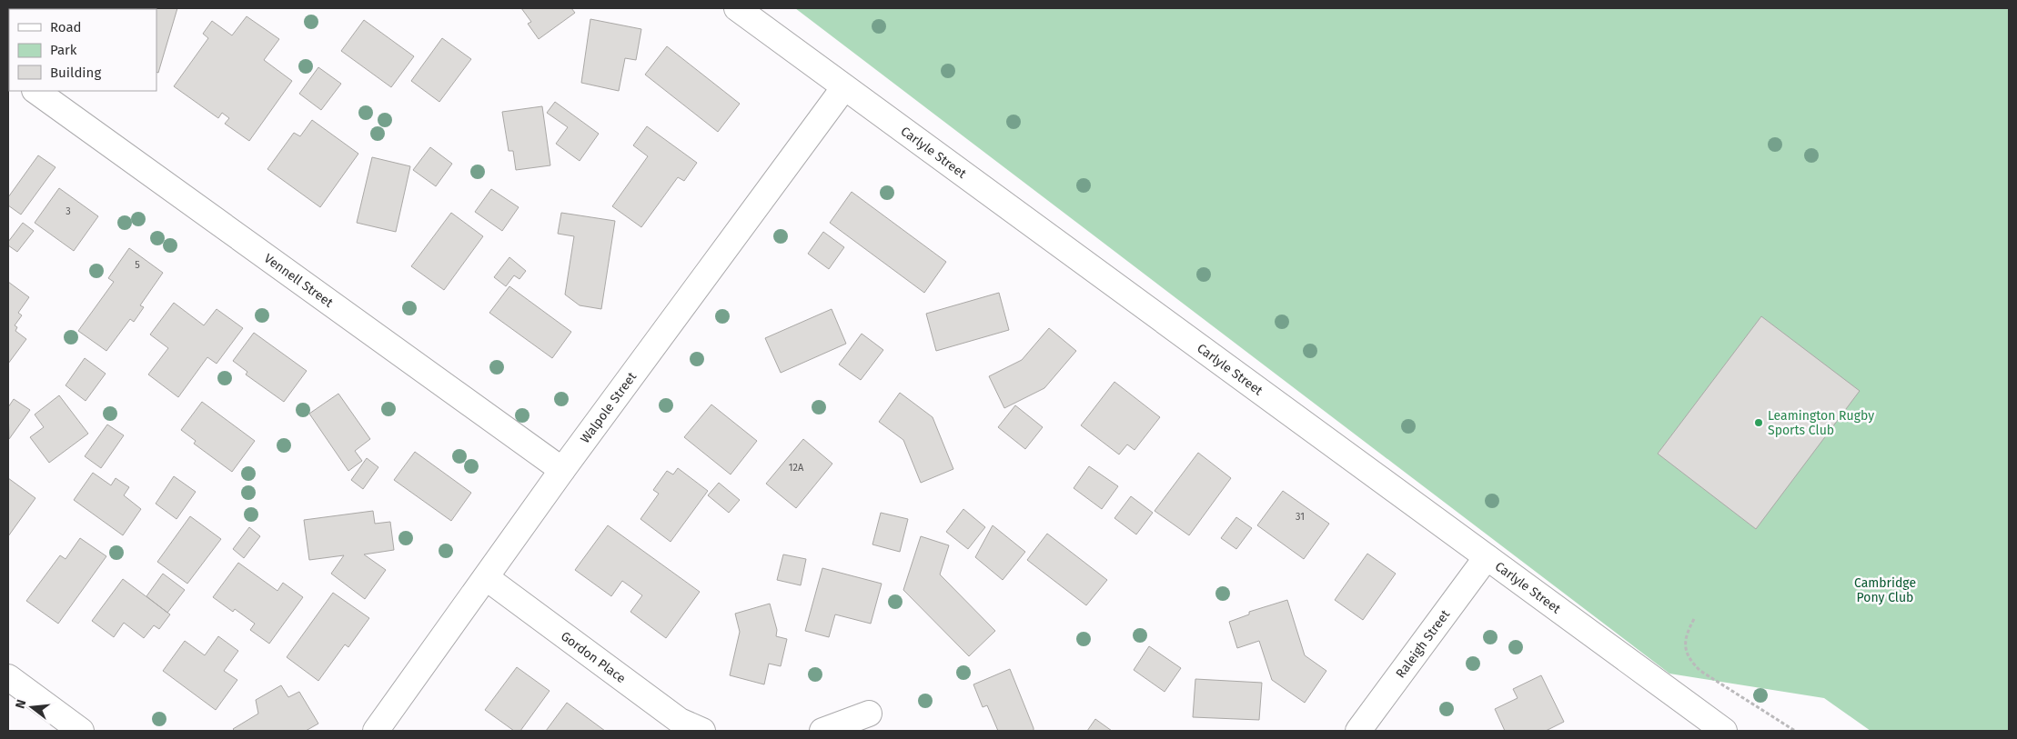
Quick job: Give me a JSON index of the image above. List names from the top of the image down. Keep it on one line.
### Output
{"streets":{"street":["Carlyle Street","Vennell Street","Walpole Street","Raleigh Street","Gordon Place"]},"crossings":[["Carlyle Street","Walpole Street"],["Carlyle Street","Raleigh Street"],["Vennell Street","Walpole Street"],["Walpole Street","Gordon Place"]],"parks":["Cambridge Pony Club"],"places":["Leamington Rugby Sports Club"],"house_numbers":["3","5","12A","31"],"legend":["Road","Park","Building"],"north":"left"}
